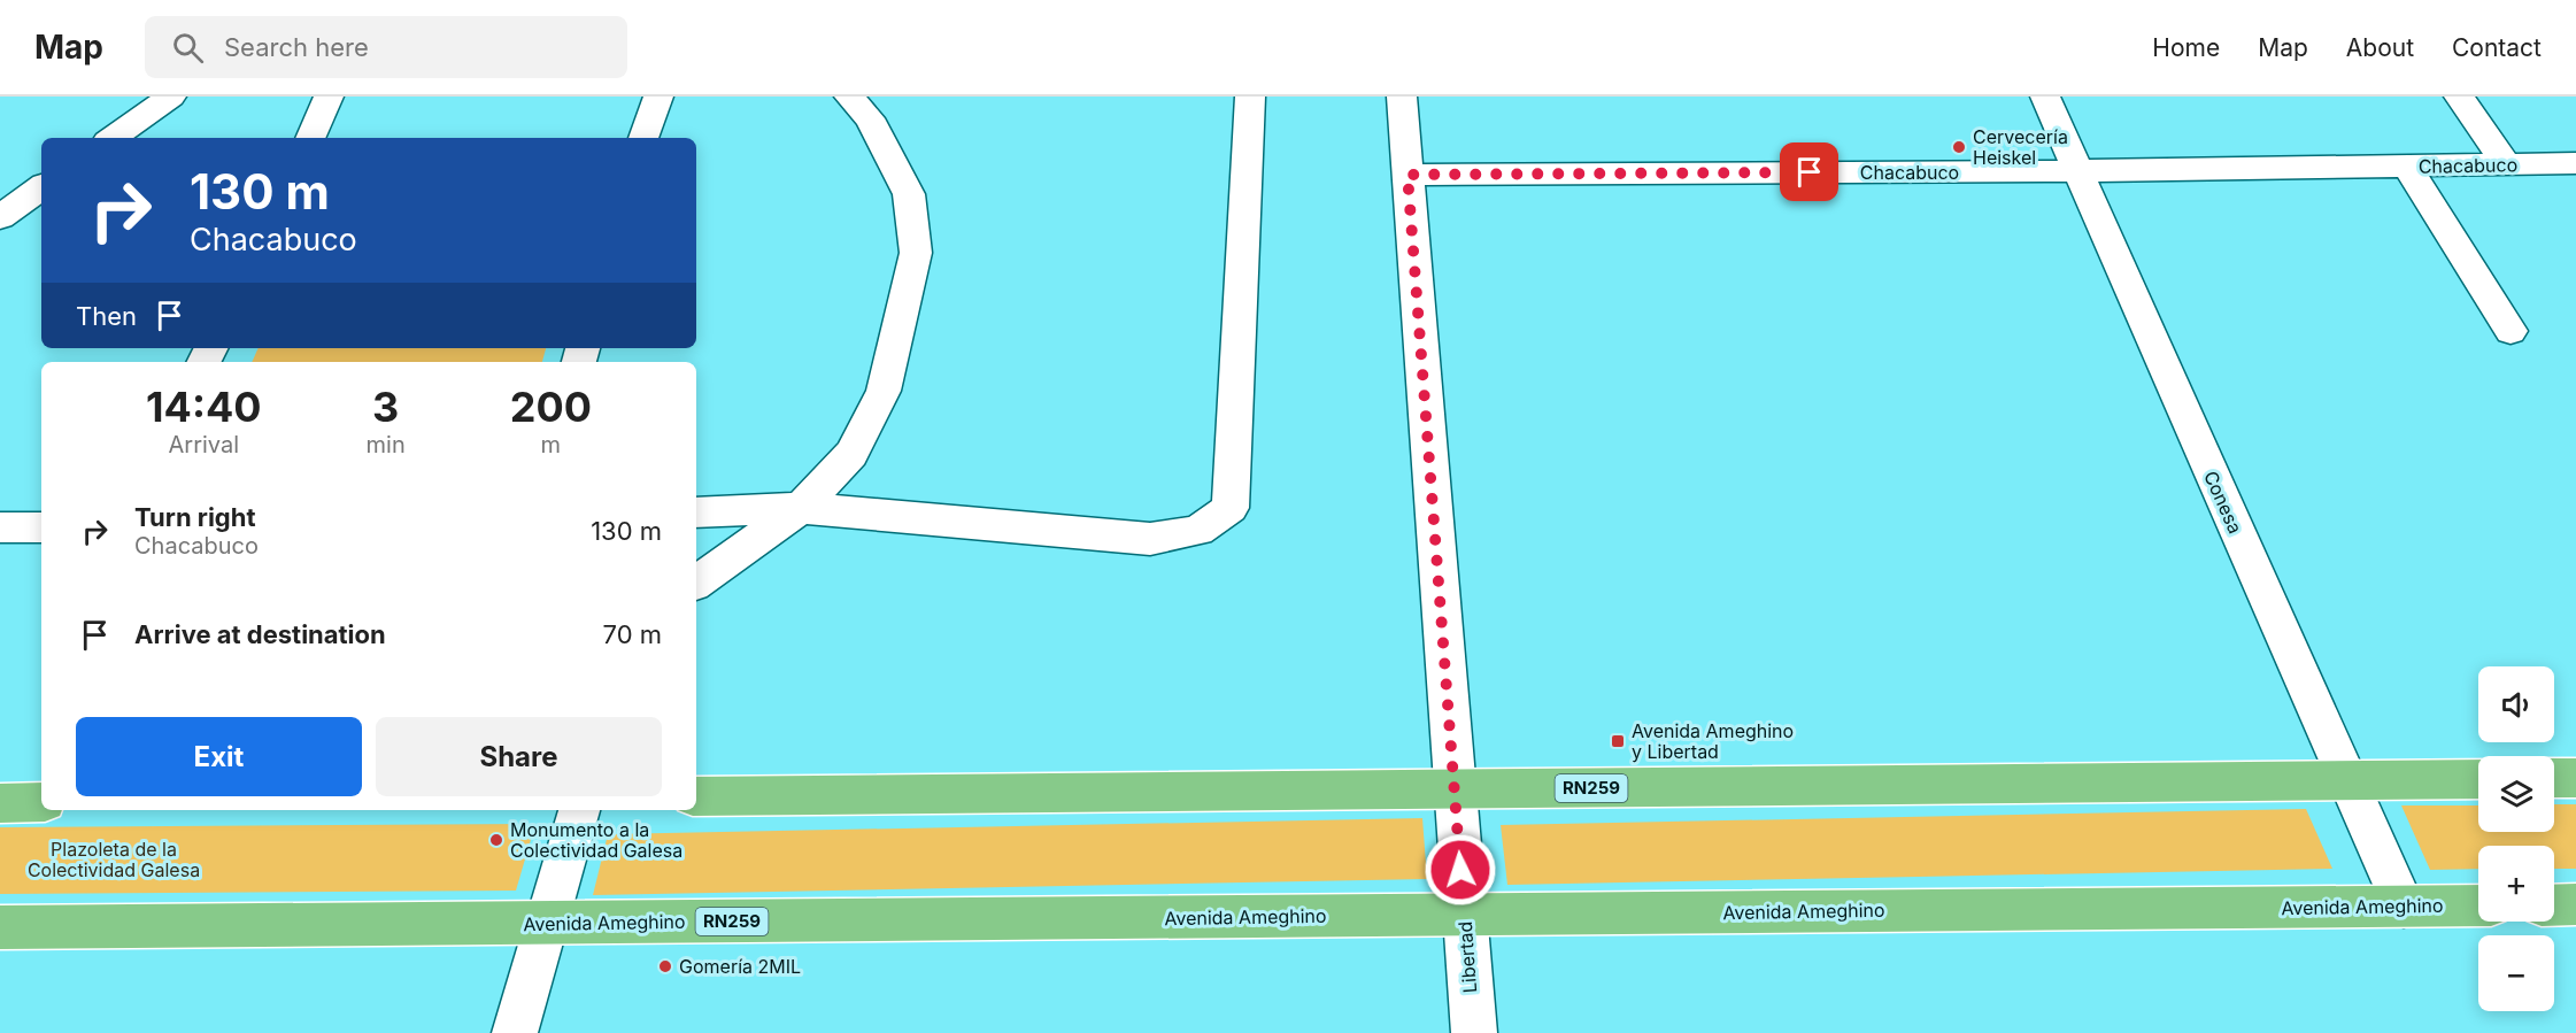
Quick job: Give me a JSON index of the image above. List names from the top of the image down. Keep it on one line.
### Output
{"streets":{"highway":["RN259","Avenida Ameghino"],"street":["Chacabuco","Conesa","Libertad"]},"crossings":[["Chacabuco","Conesa"],["Chacabuco","Libertad"],["Conesa","RN259"],["Conesa","Avenida Ameghino"],["RN259","Libertad"],["Avenida Ameghino","Libertad"]],"parks":["Plazoleta de la Colectividad Galesa"],"places":{"other":["Cervecería Heiskel","Monumento a la Colectividad Galesa","Gomería 2MIL"],"transit":["Avenida Ameghino y Libertad"]},"page":{"header":"Map","search":"Search here","nav":["Home","Map","About","Contact"],"turn":["130 m","Chacabuco"],"then":"Then","eta":["14:40","Arrival","3","min","200","m"],"list":[{"name":"Turn right","note":"Chacabuco","value":"130 m"},{"name":"Arrive at destination","value":"70 m"}],"map_buttons":["+","−"],"buttons":["Exit","Share"]}}
